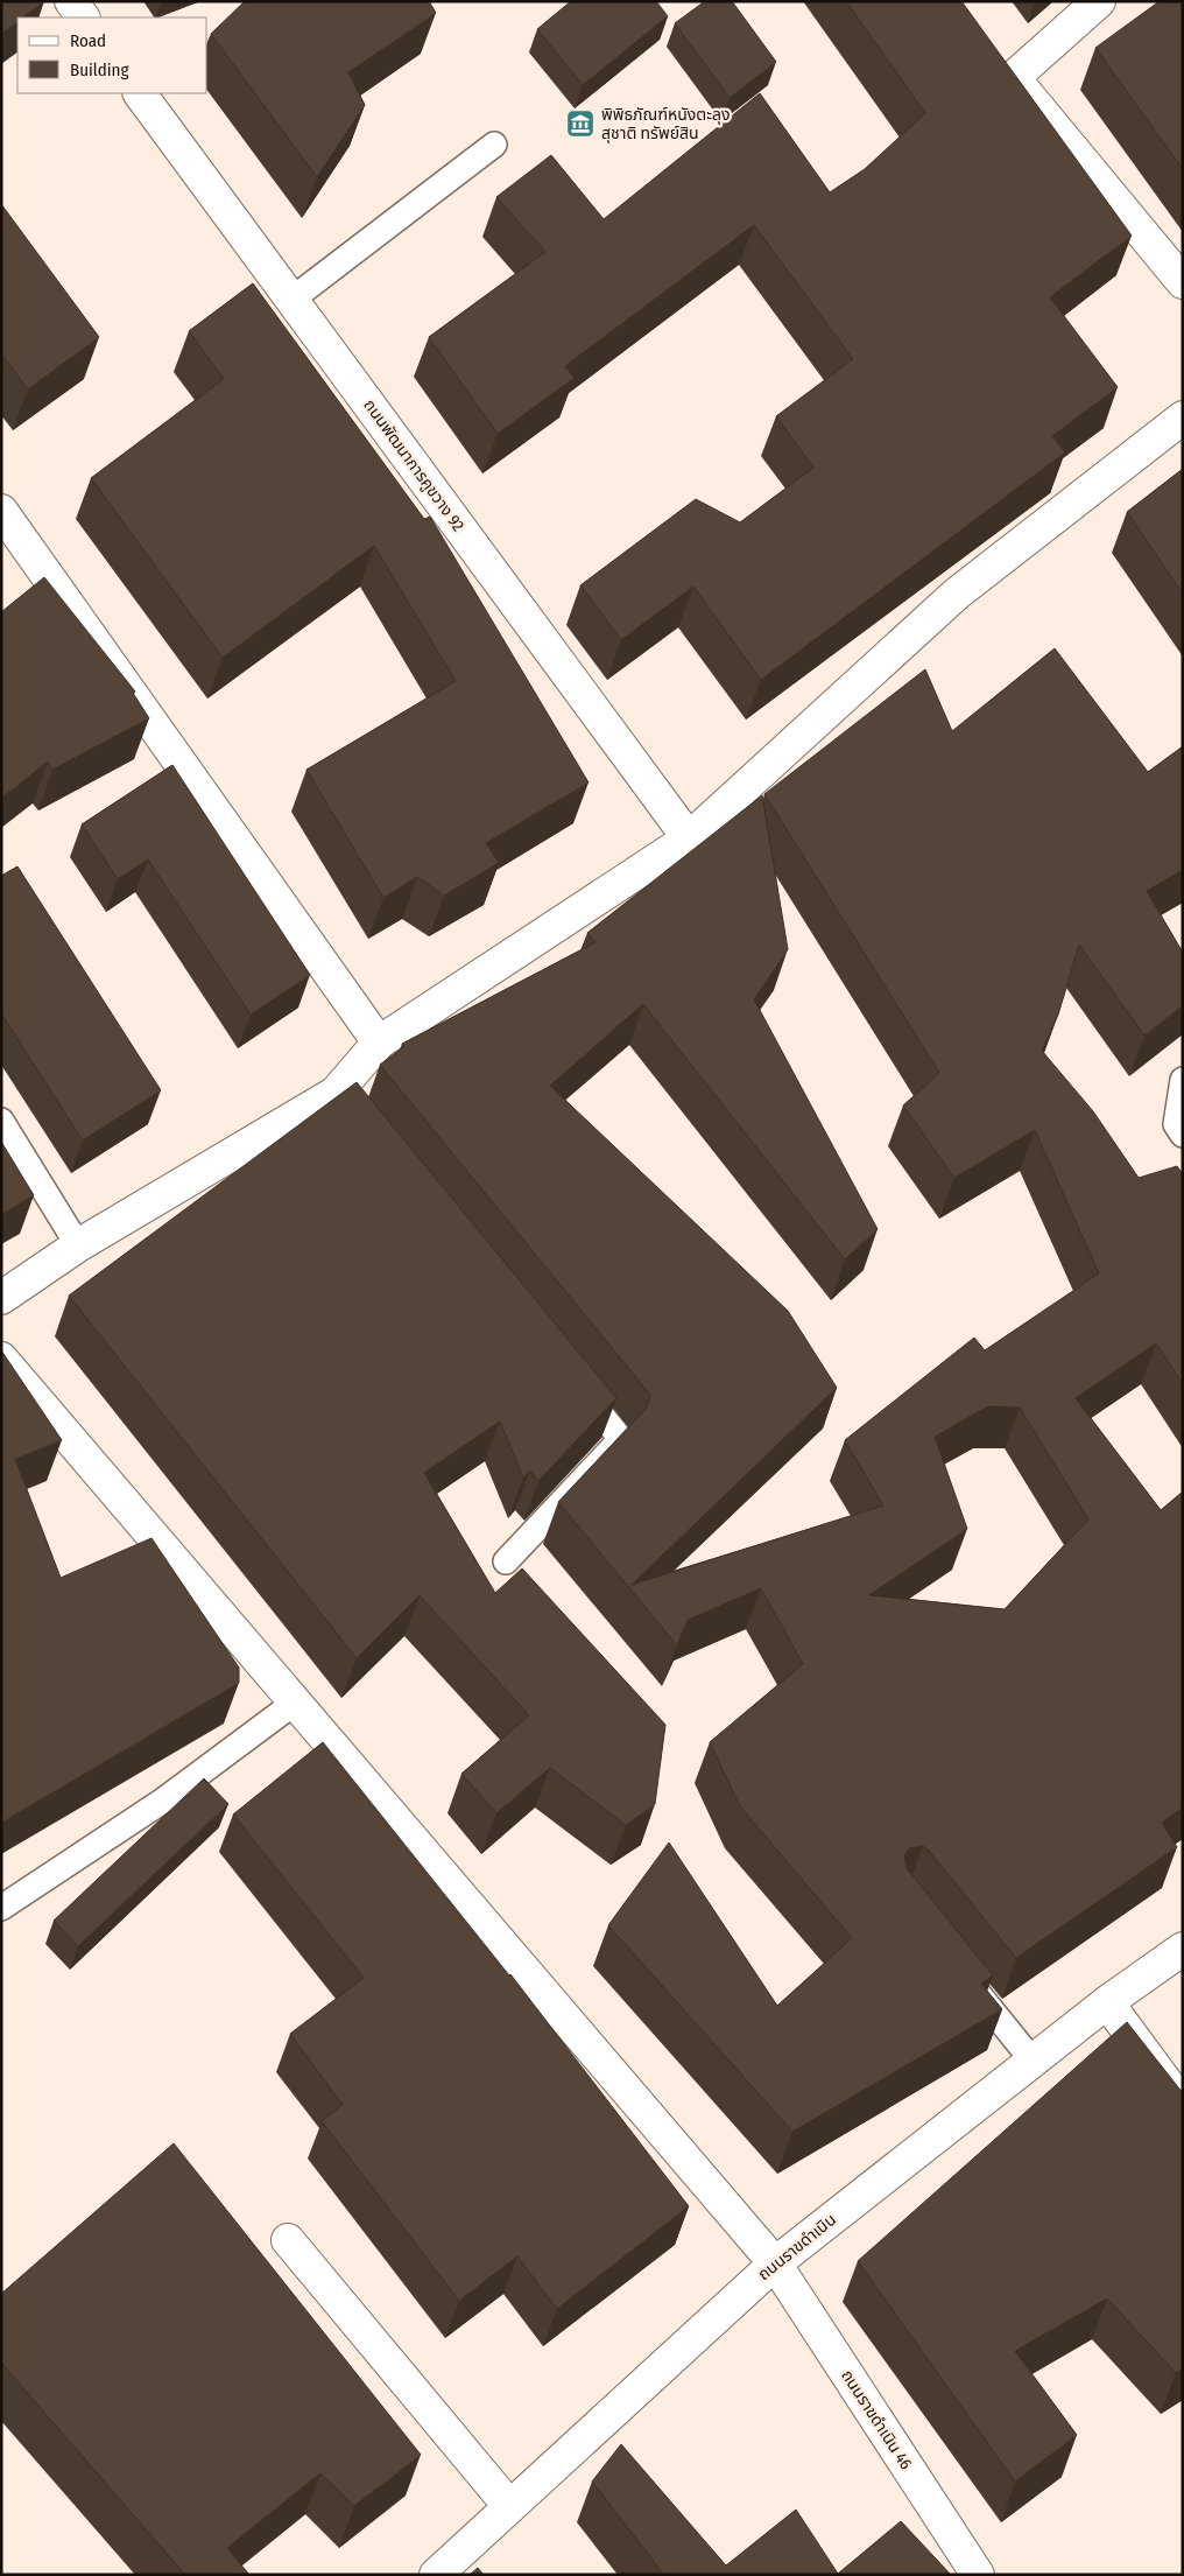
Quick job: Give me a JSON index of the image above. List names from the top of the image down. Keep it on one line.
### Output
{"streets":{"street":["ถนนพัฒนาการคูขวาง 92","ถนนราขดำเนิน","ถนนราขดำเนิน 46"]},"crossings":[["ถนนราขดำเนิน","ถนนราขดำเนิน 46"]],"places":{"museum":["พิพิธภัณฑ์หนังตะลุง สุชาติ ทรัพย์สิน"]},"legend":["Road","Building"]}
